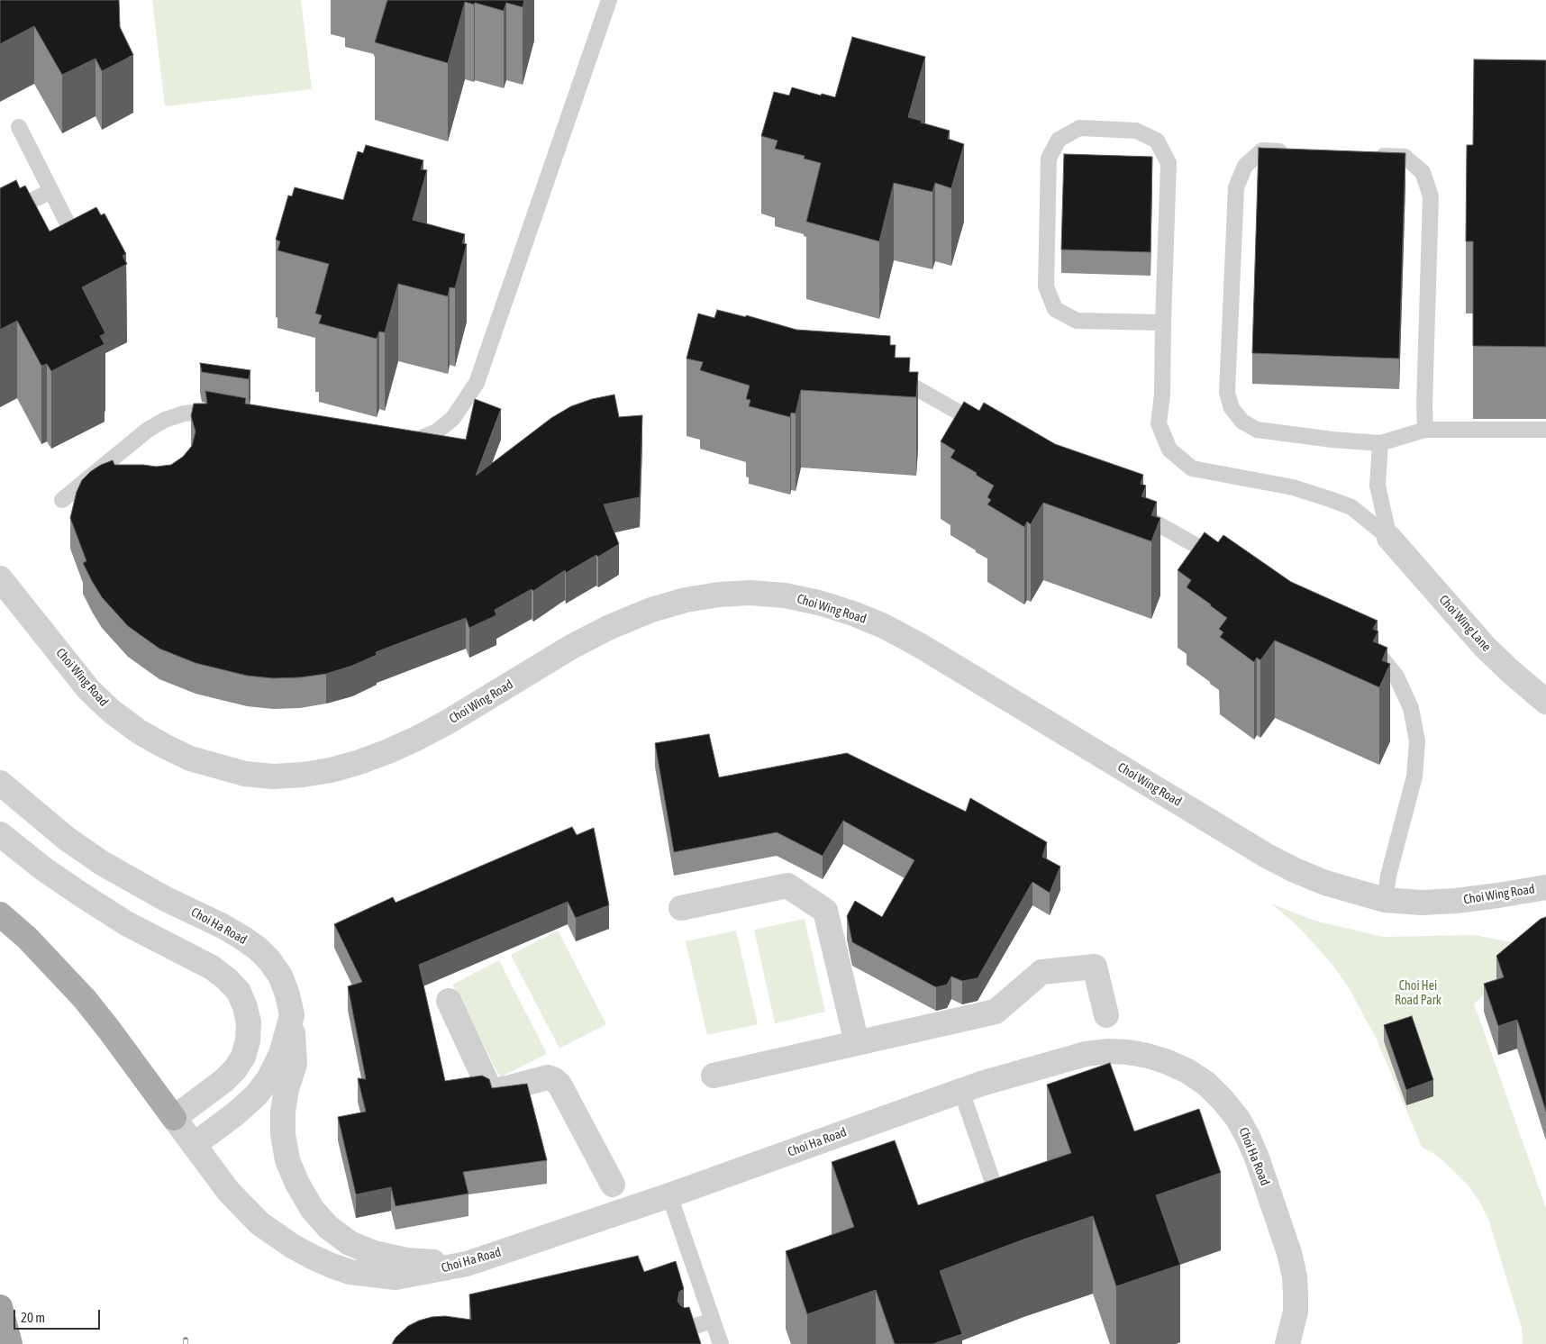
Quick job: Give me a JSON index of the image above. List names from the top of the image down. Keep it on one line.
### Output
{"streets":{"street":["Choi Wing Road","Choi Wing Lane","Choi Ha Road"]},"parks":["Choi Hei Road Park"],"scale_bar":"20 m"}
